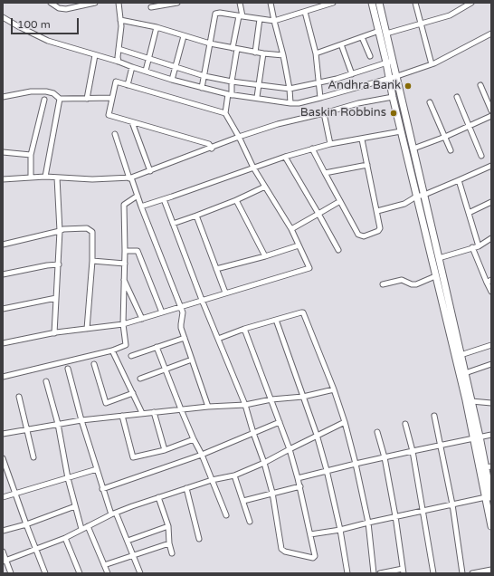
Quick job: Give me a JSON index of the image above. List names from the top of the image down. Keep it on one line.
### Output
{"places":["Andhra Bank","Baskin Robbins"],"scale_bar":"100 m"}
